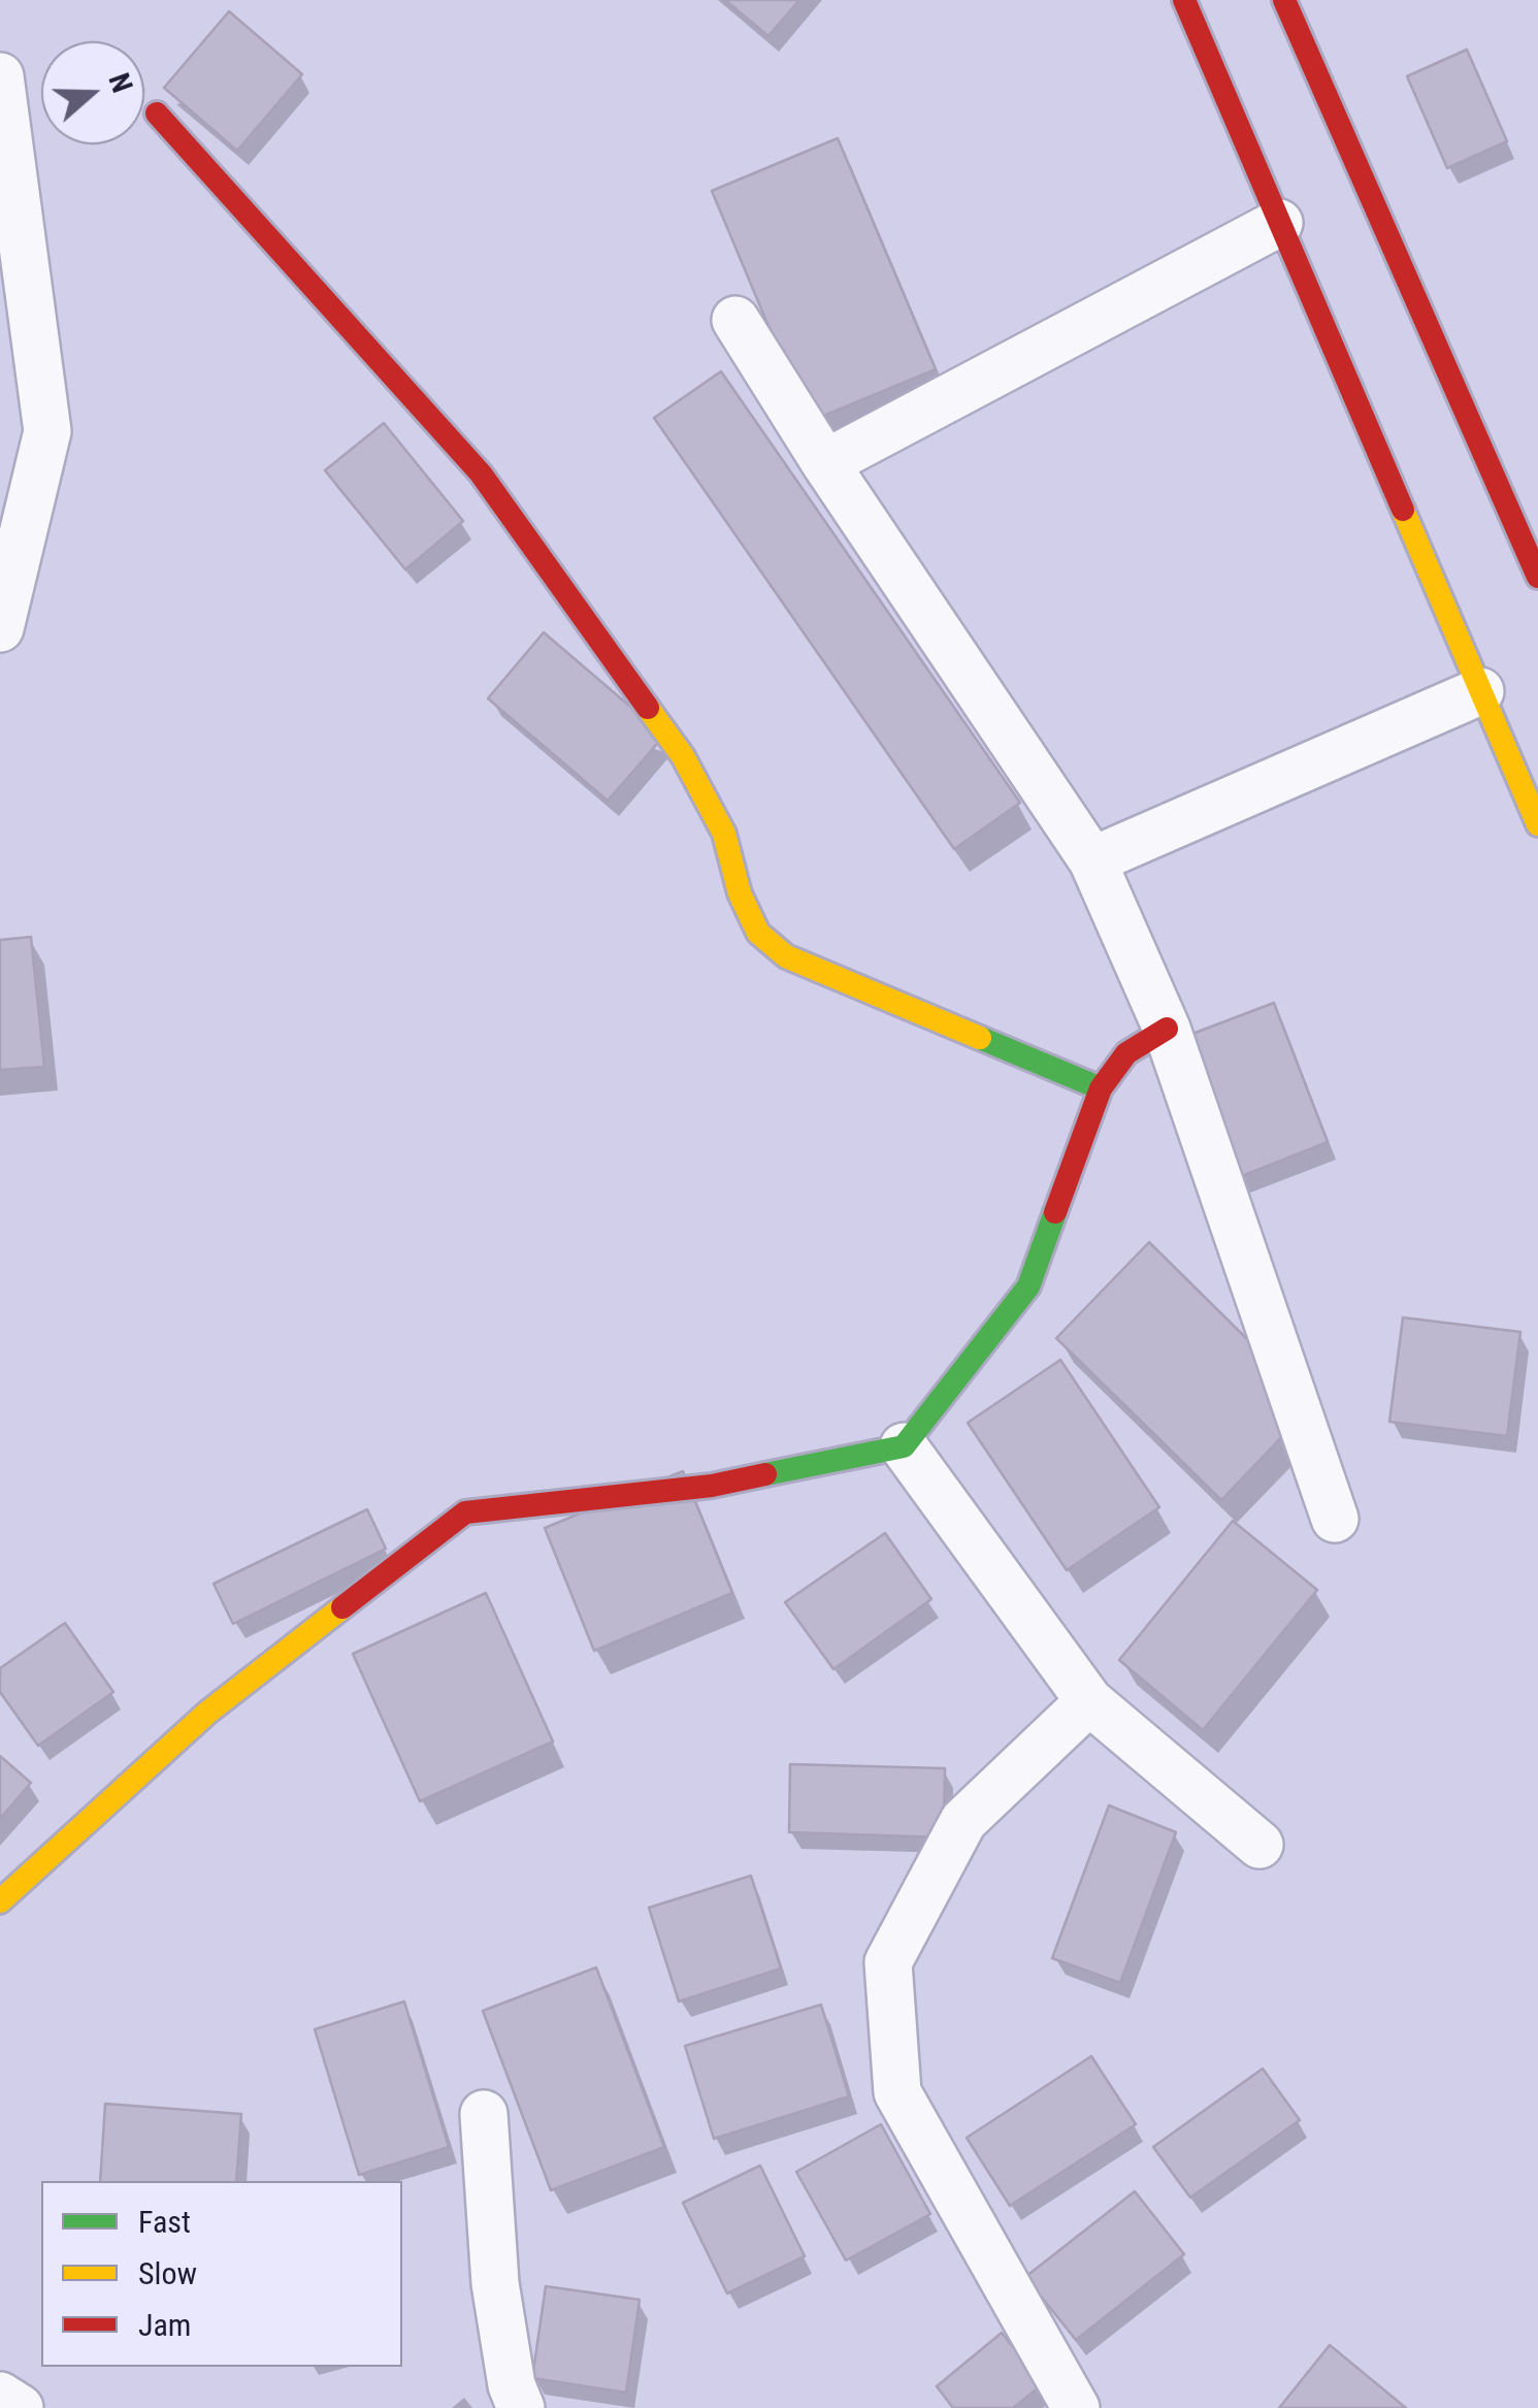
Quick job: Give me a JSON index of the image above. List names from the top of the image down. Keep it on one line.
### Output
{"legend":["Fast","Slow","Jam"],"north":"right"}
